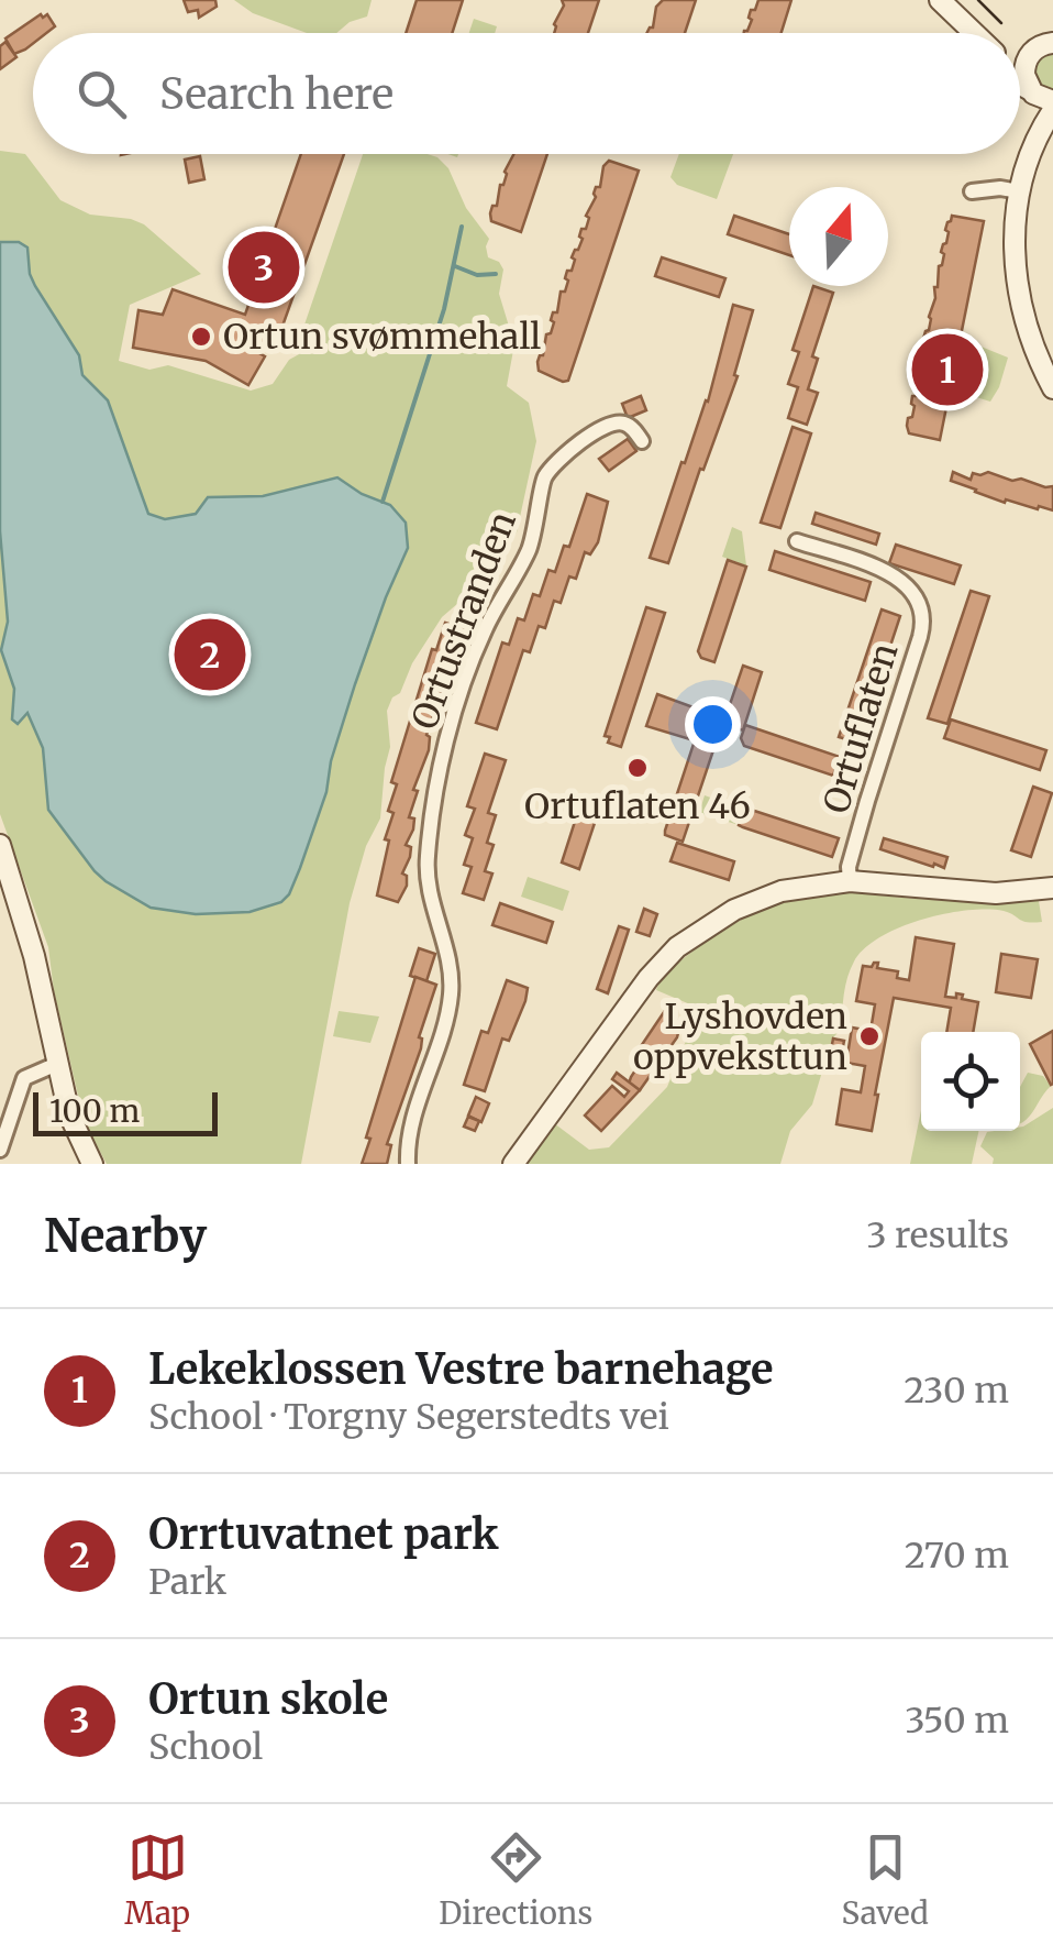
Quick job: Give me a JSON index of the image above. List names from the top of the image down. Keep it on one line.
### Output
{"streets":{"street":["Ortustranden","Ortuflaten"]},"places":["Ortun svømmehall","Ortuflaten 46","Lyshovden oppveksttun"],"scale_bar":"100 m","north":"top","page":{"search":"Search here","pins":["3","1","2"],"scale":"100 m","heading":["Nearby","3 results"],"list":[{"mark":"1","name":"Lekeklossen Vestre barnehage","note":"School · Torgny Segerstedts vei","value":"230 m"},{"mark":"2","name":"Orrtuvatnet park","note":"Park","value":"270 m"},{"mark":"3","name":"Ortun skole","note":"School","value":"350 m"}],"nav":["Map","Directions","Saved"]}}
